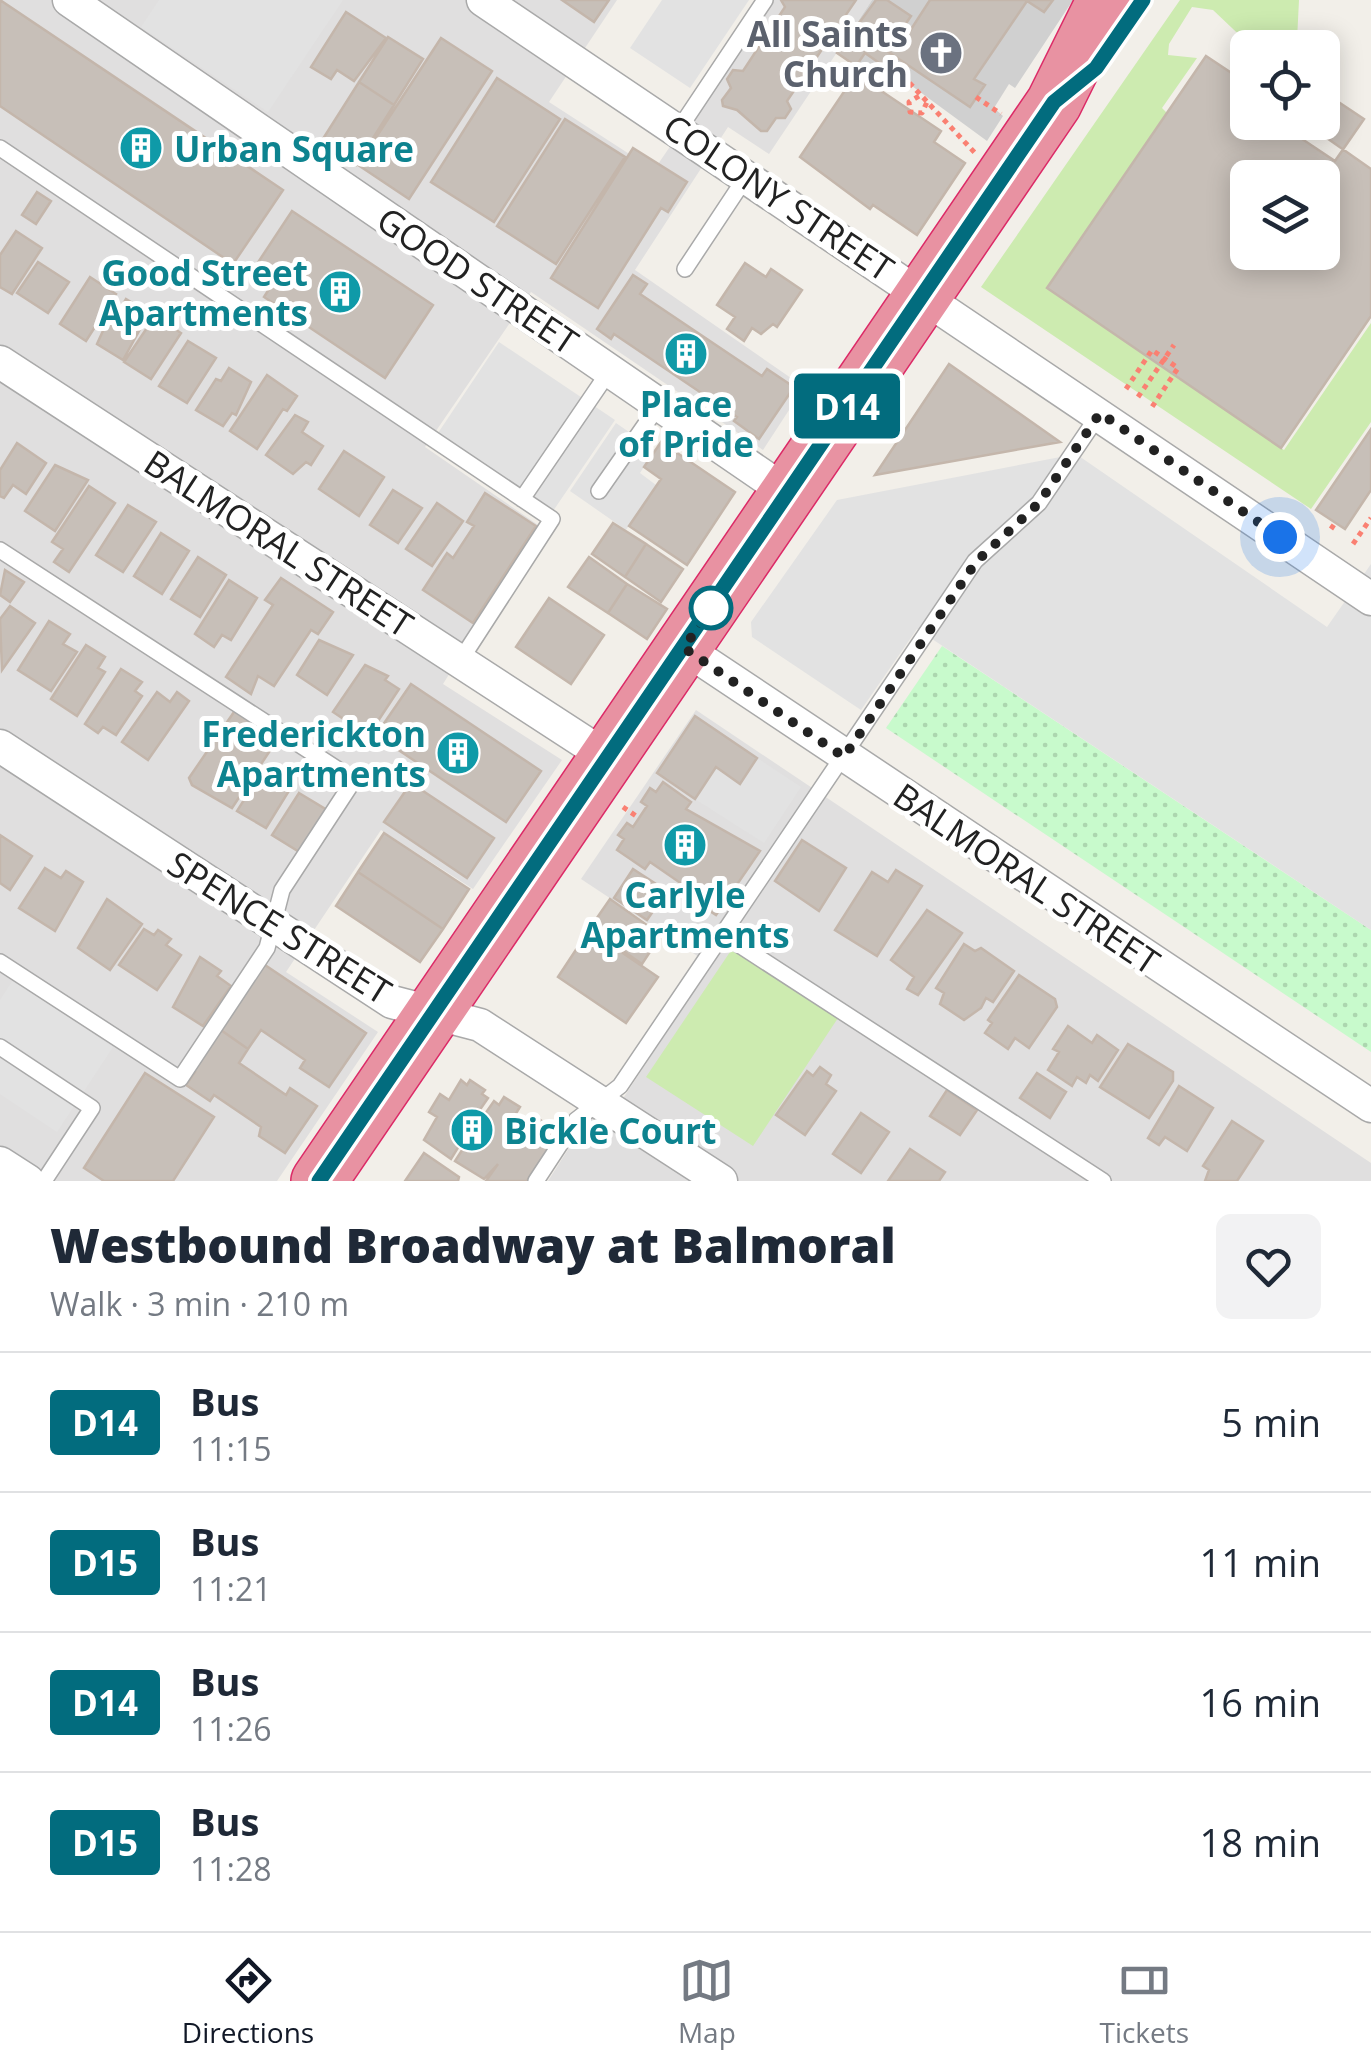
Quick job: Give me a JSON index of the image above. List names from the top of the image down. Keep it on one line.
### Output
{"streets":{"street":["COLONY STREET","GOOD STREET","BALMORAL STREET","SPENCE STREET"]},"places":{"church":["All Saints Church"],"building":["Urban Square","Good Street Apartments","Place of Pride","Frederickton Apartments","Carlyle Apartments","Bickle Court"]},"lines":["bus line D14"],"page":{"on_map":"D14","heading":["Westbound Broadway at Balmoral","Walk · 3 min · 210 m"],"list":[{"mark":"D14","name":"Bus","note":"11:15","value":"5 min"},{"mark":"D15","name":"Bus","note":"11:21","value":"11 min"},{"mark":"D14","name":"Bus","note":"11:26","value":"16 min"},{"mark":"D15","name":"Bus","note":"11:28","value":"18 min"}],"tabs":["Directions","Map","Tickets"]}}
